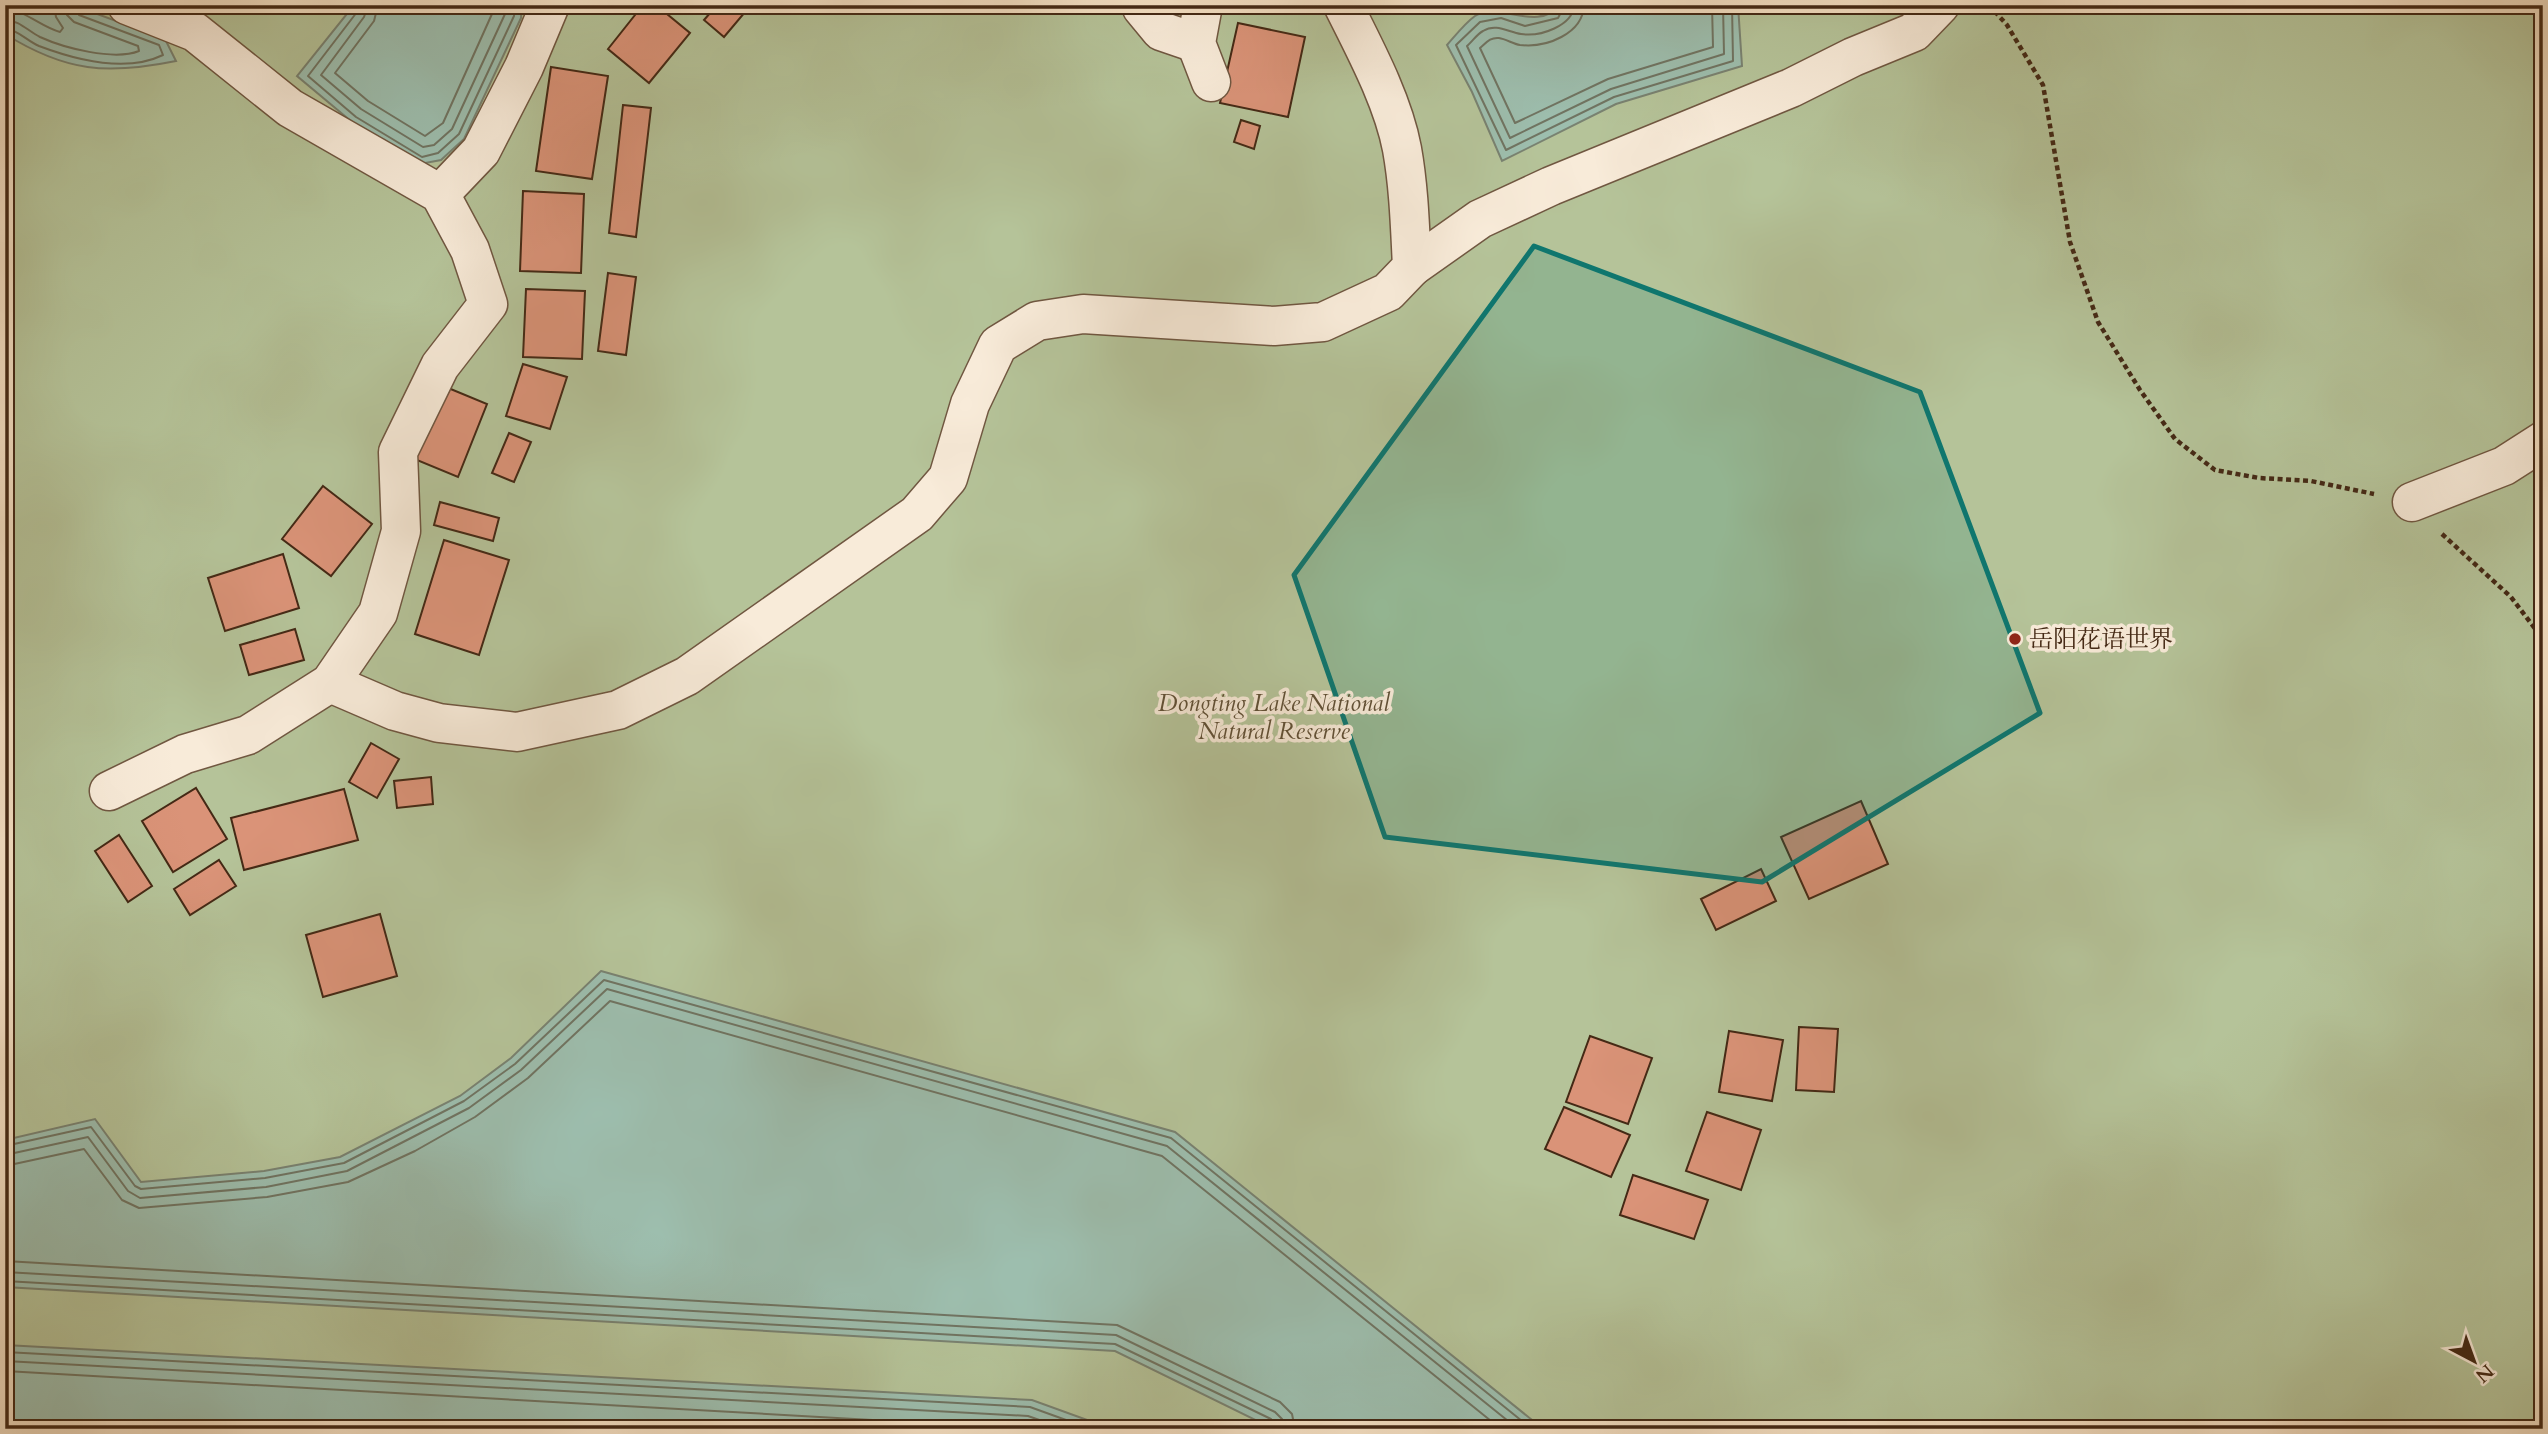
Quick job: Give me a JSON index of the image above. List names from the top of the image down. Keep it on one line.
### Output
{"parks":["Dongting Lake National Natural Reserve"],"places":["岳阳花语世界"],"north":"bottom right"}
